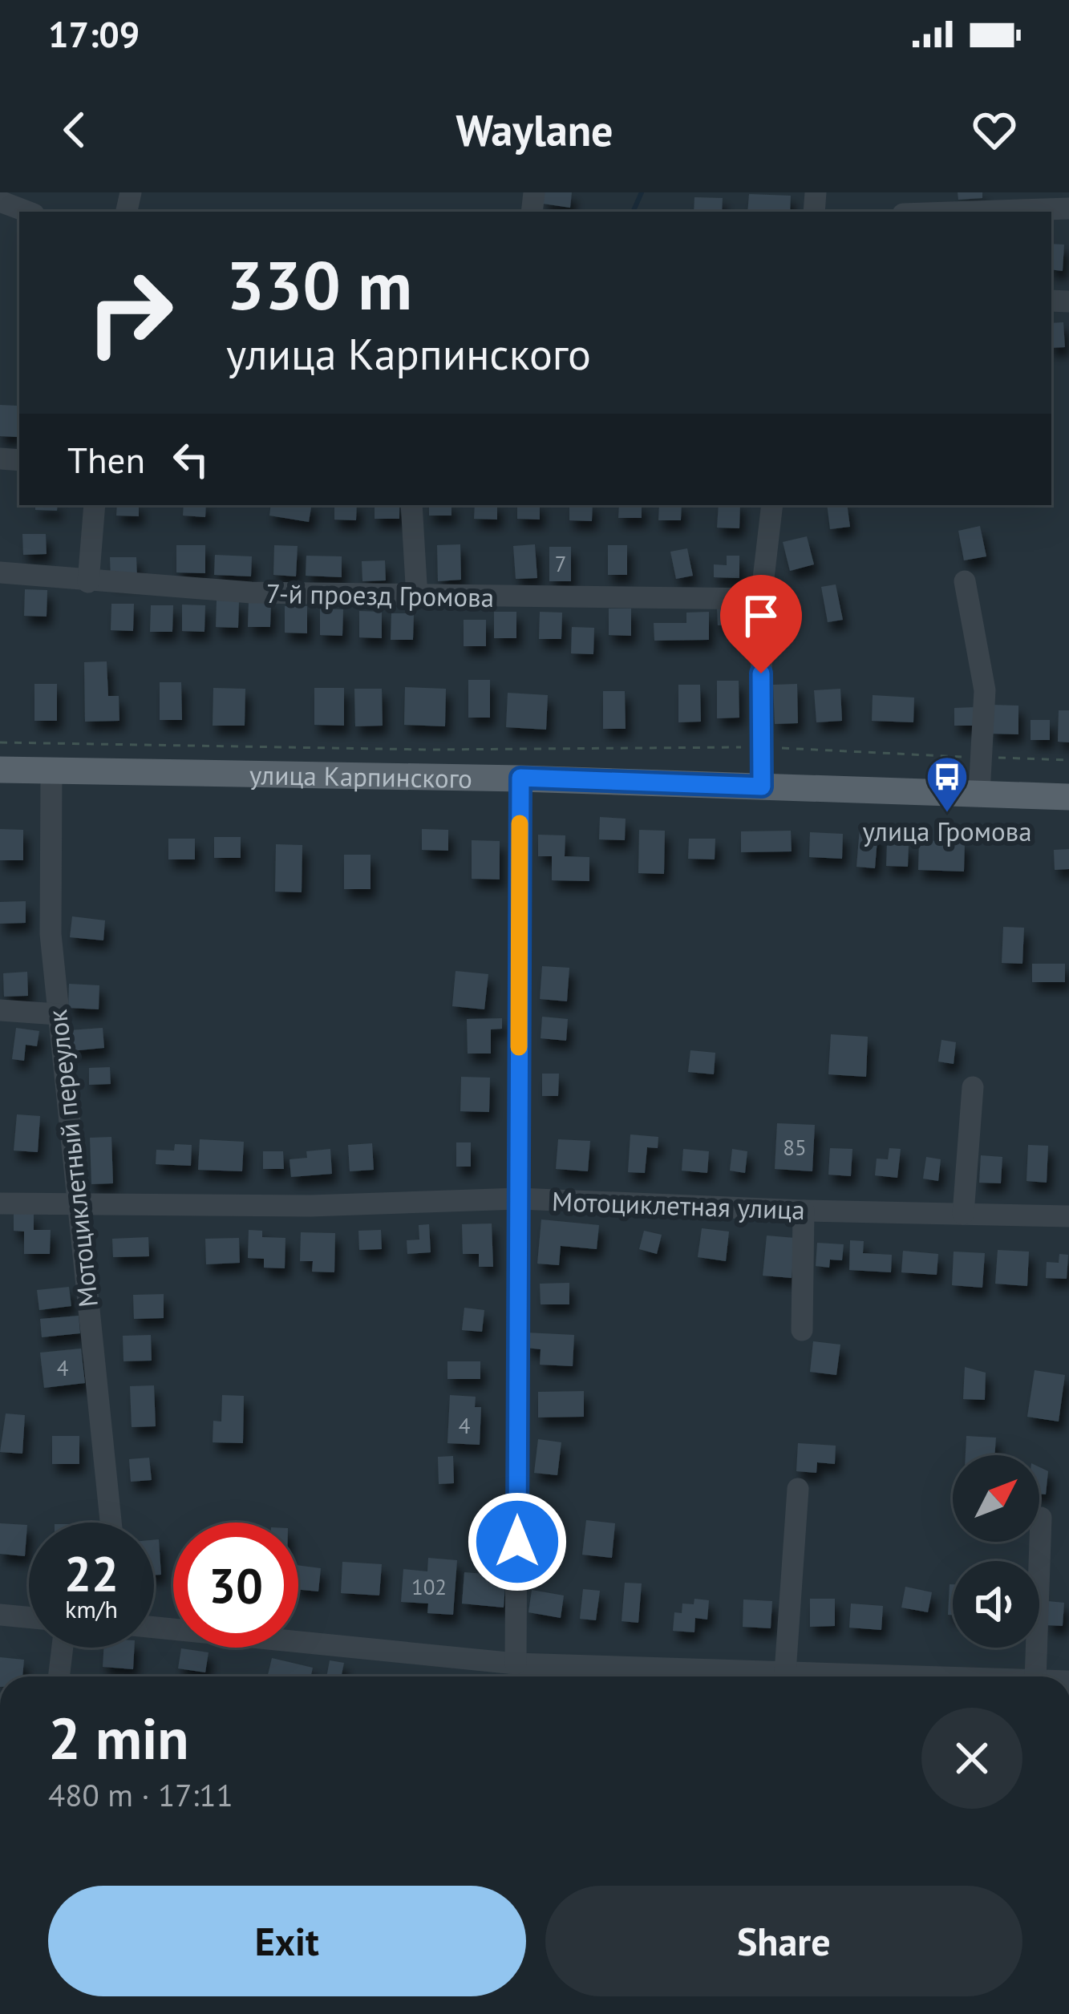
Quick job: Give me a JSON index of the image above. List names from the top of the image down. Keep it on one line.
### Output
{"streets":{"main road":["улица Карпинского"],"street":["7-й проезд Громова","Мотоциклетный переулок","Мотоциклетная улица"]},"crossings":[["улица Карпинского","Мотоциклетный переулок"],["Мотоциклетный переулок","Мотоциклетная улица"]],"places":{"bus stop":["улица Громова"]},"house_numbers":["7","85","4","4","102"],"north":"top right","page":{"status":"17:09","header":"Waylane","turn":["330 m","улица Карпинского"],"then":"Then","speed":"22 km/h","limit":"30","heading":["2 min","480 m · 17:11"],"buttons":["Exit","Share"]}}
